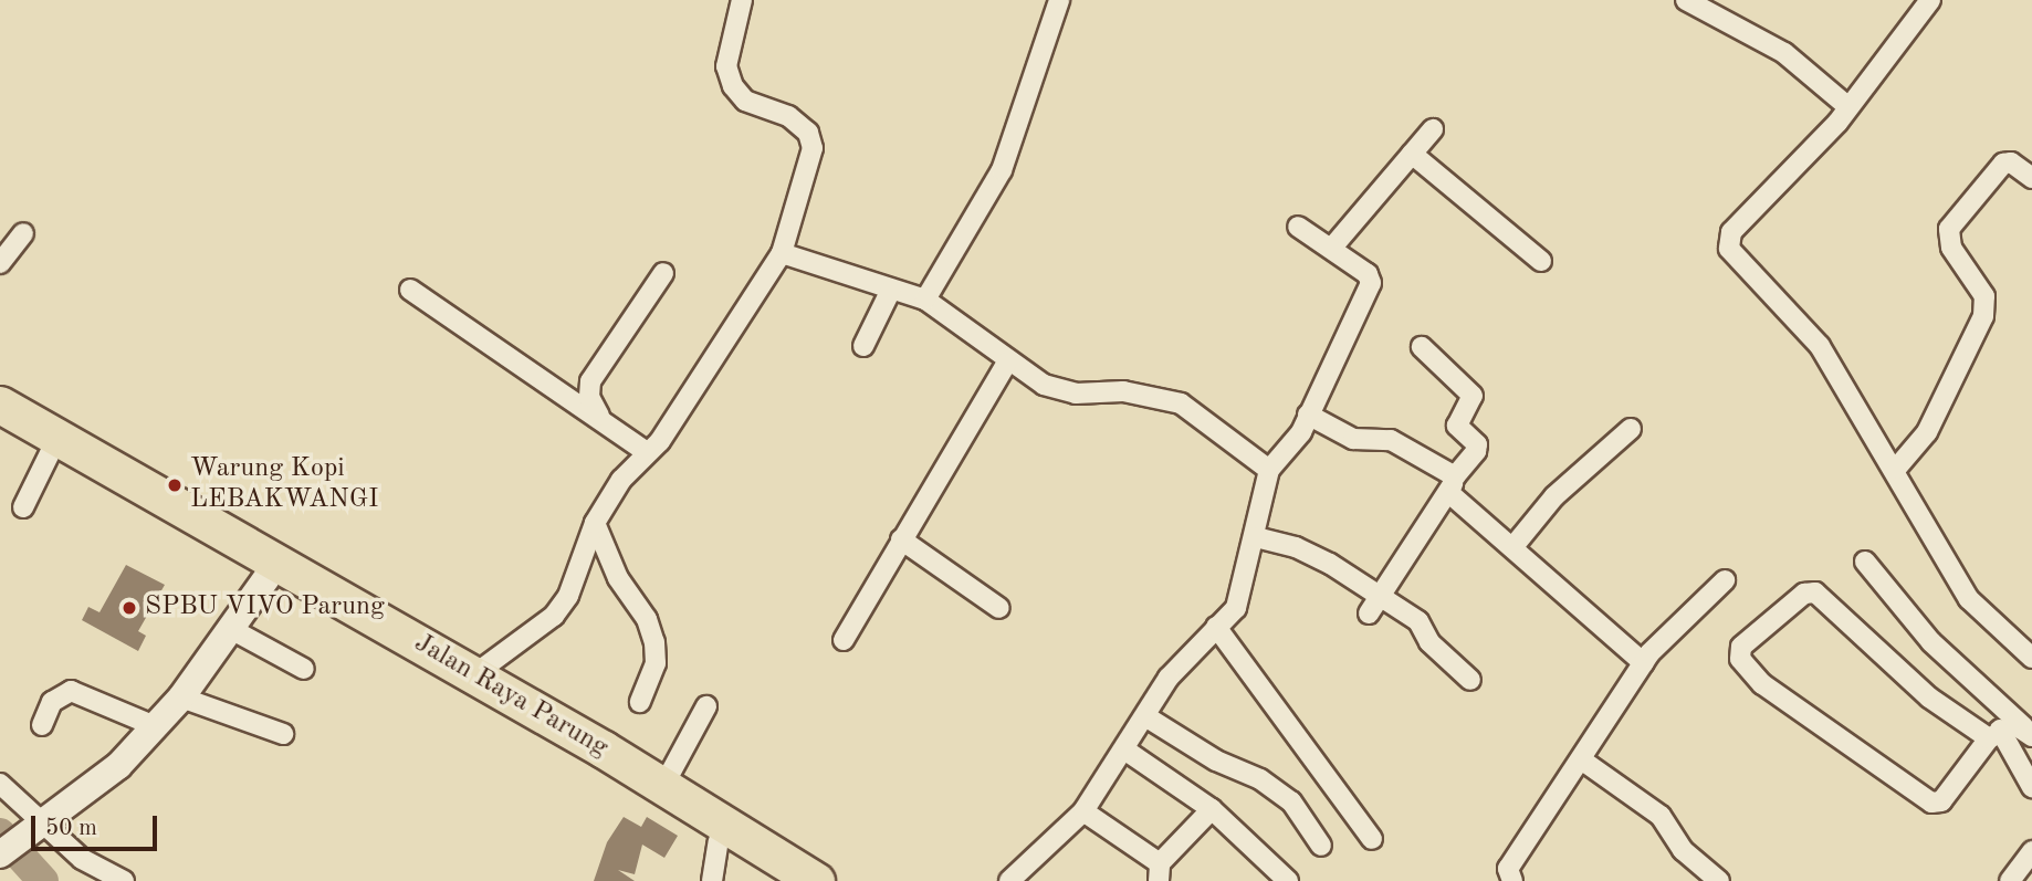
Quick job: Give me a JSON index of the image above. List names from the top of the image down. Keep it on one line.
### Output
{"streets":{"highway":["Jalan Raya Parung"]},"places":["Warung Kopi LEBAKWANGI","SPBU VIVO Parung"],"scale_bar":"50 m"}
